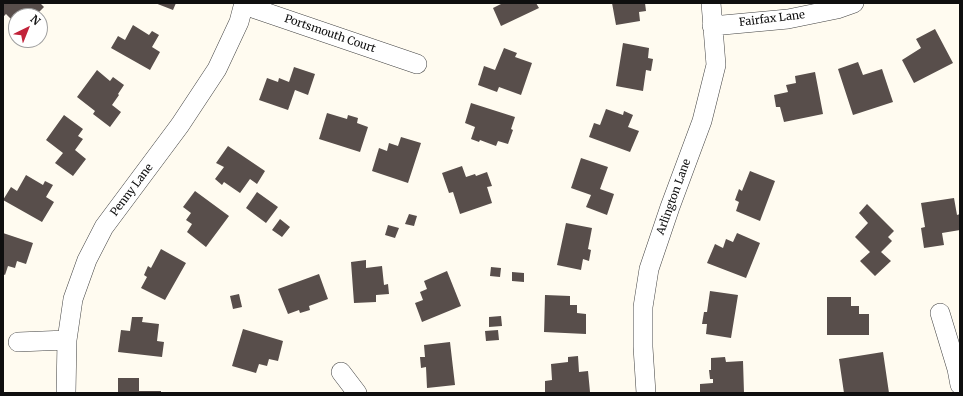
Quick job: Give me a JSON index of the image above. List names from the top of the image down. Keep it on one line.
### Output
{"streets":{"street":["Fairfax Lane","Portsmouth Court","Penny Lane","Arlington Lane"]},"crossings":[["Fairfax Lane","Arlington Lane"],["Portsmouth Court","Penny Lane"]],"north":"top right"}
